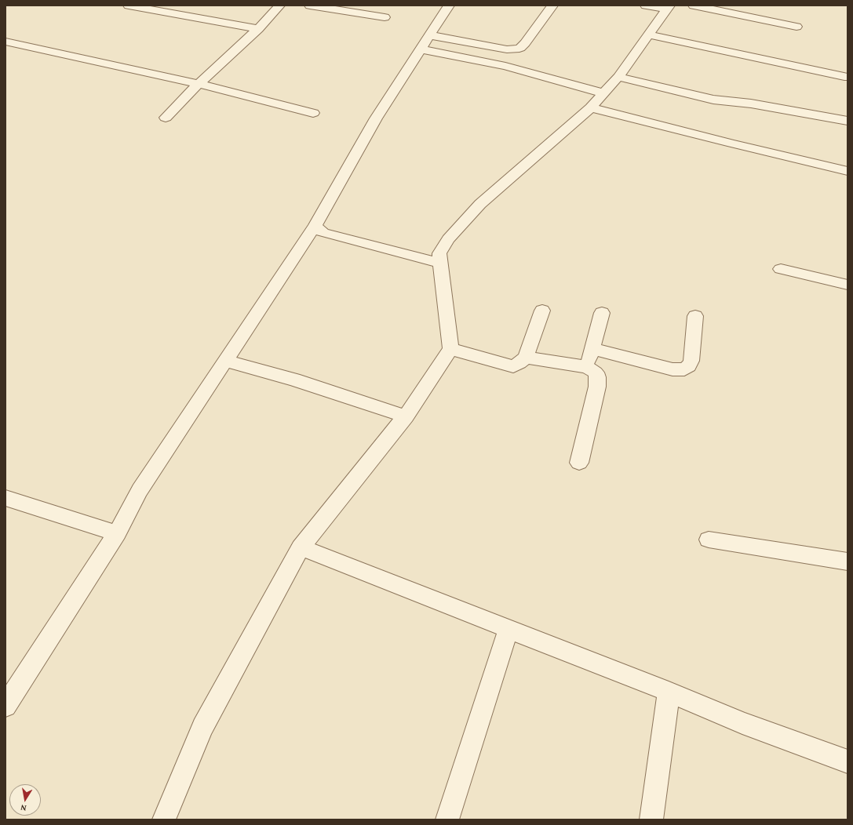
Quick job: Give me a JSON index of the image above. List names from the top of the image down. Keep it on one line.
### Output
{"north":"bottom"}
